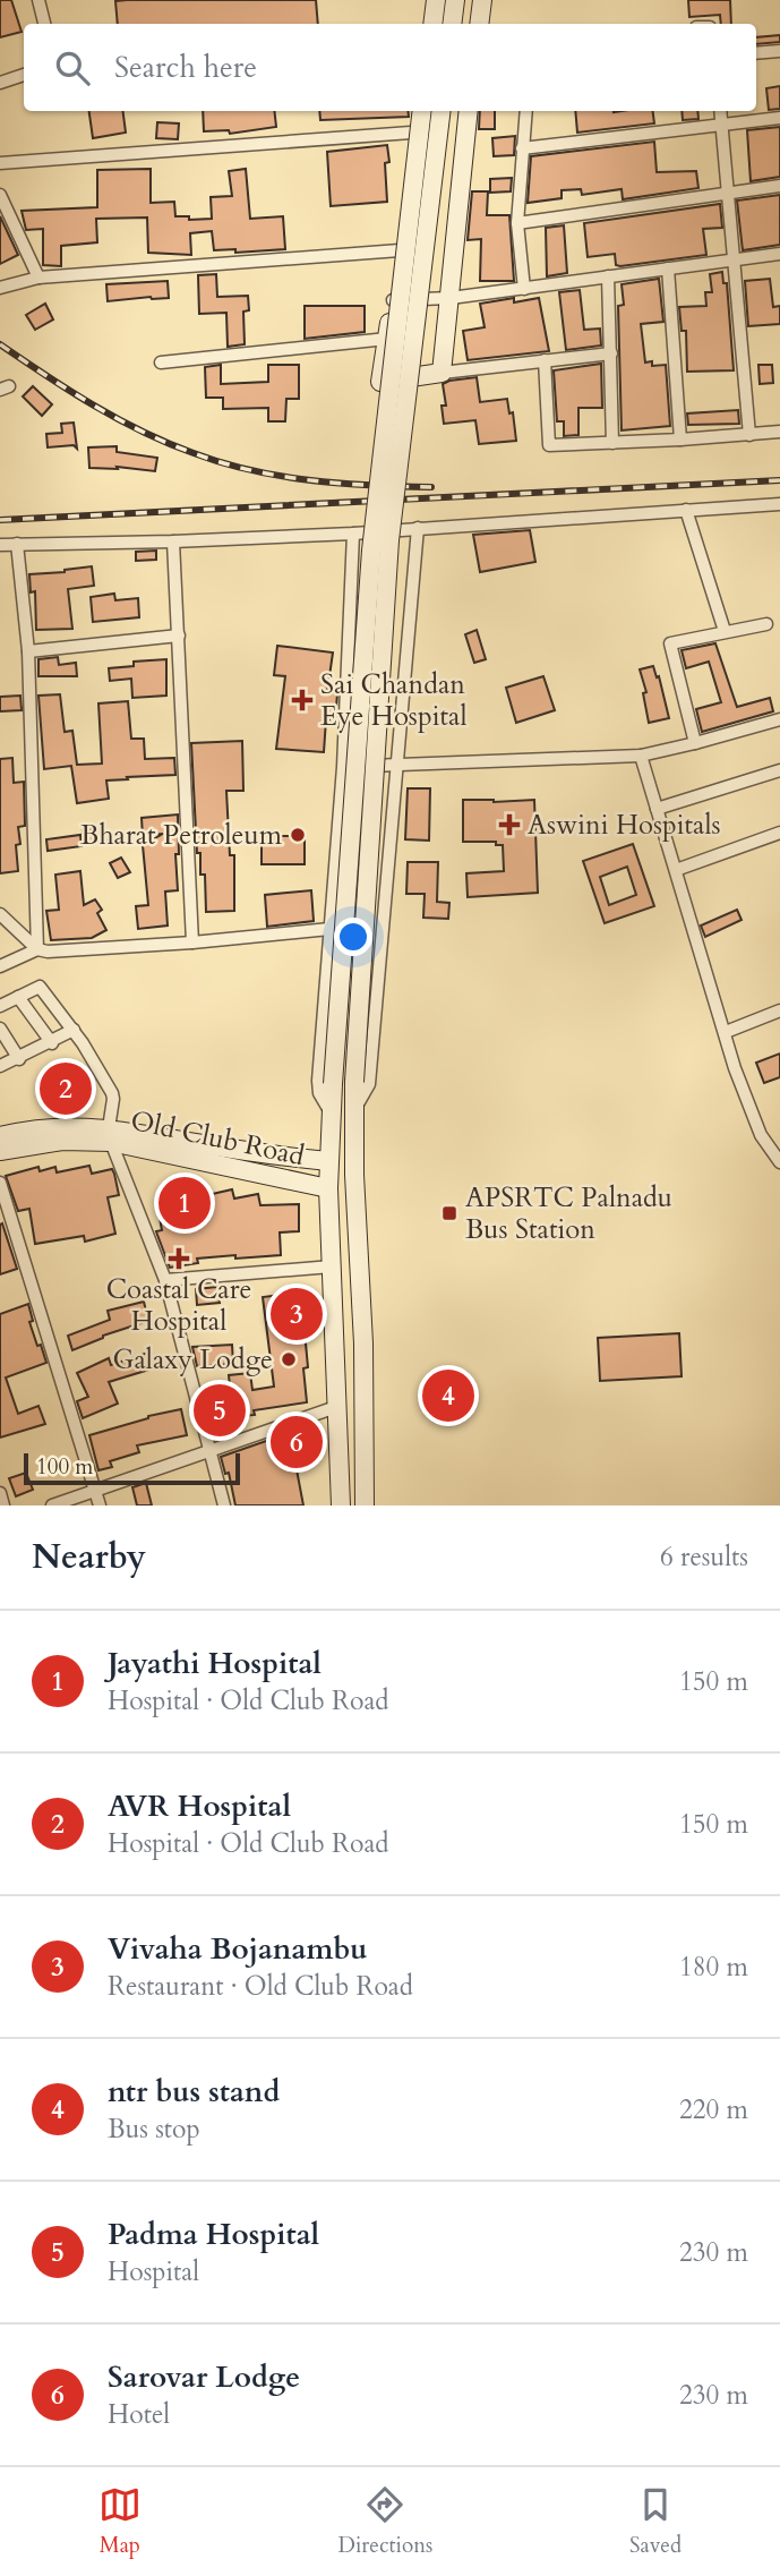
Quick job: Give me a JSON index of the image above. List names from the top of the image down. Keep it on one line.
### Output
{"streets":{"main road":["Old Club Road"]},"places":{"health":["Sai Chandan Eye Hospital","Aswini Hospitals","Coastal Care Hospital"],"other":["Bharat Petroleum","Galaxy Lodge"],"transit":["APSRTC Palnadu Bus Station"]},"scale_bar":"100 m","page":{"search":"Search here","pins":["2","1","3","4","5","6"],"scale":"100 m","heading":["Nearby","6 results"],"list":[{"mark":"1","name":"Jayathi Hospital","note":"Hospital · Old Club Road","value":"150 m"},{"mark":"2","name":"AVR Hospital","note":"Hospital · Old Club Road","value":"150 m"},{"mark":"3","name":"Vivaha Bojanambu","note":"Restaurant · Old Club Road","value":"180 m"},{"mark":"4","name":"ntr bus stand","note":"Bus stop","value":"220 m"},{"mark":"5","name":"Padma Hospital","note":"Hospital","value":"230 m"},{"mark":"6","name":"Sarovar Lodge","note":"Hotel","value":"230 m"}],"nav":["Map","Directions","Saved"]}}
